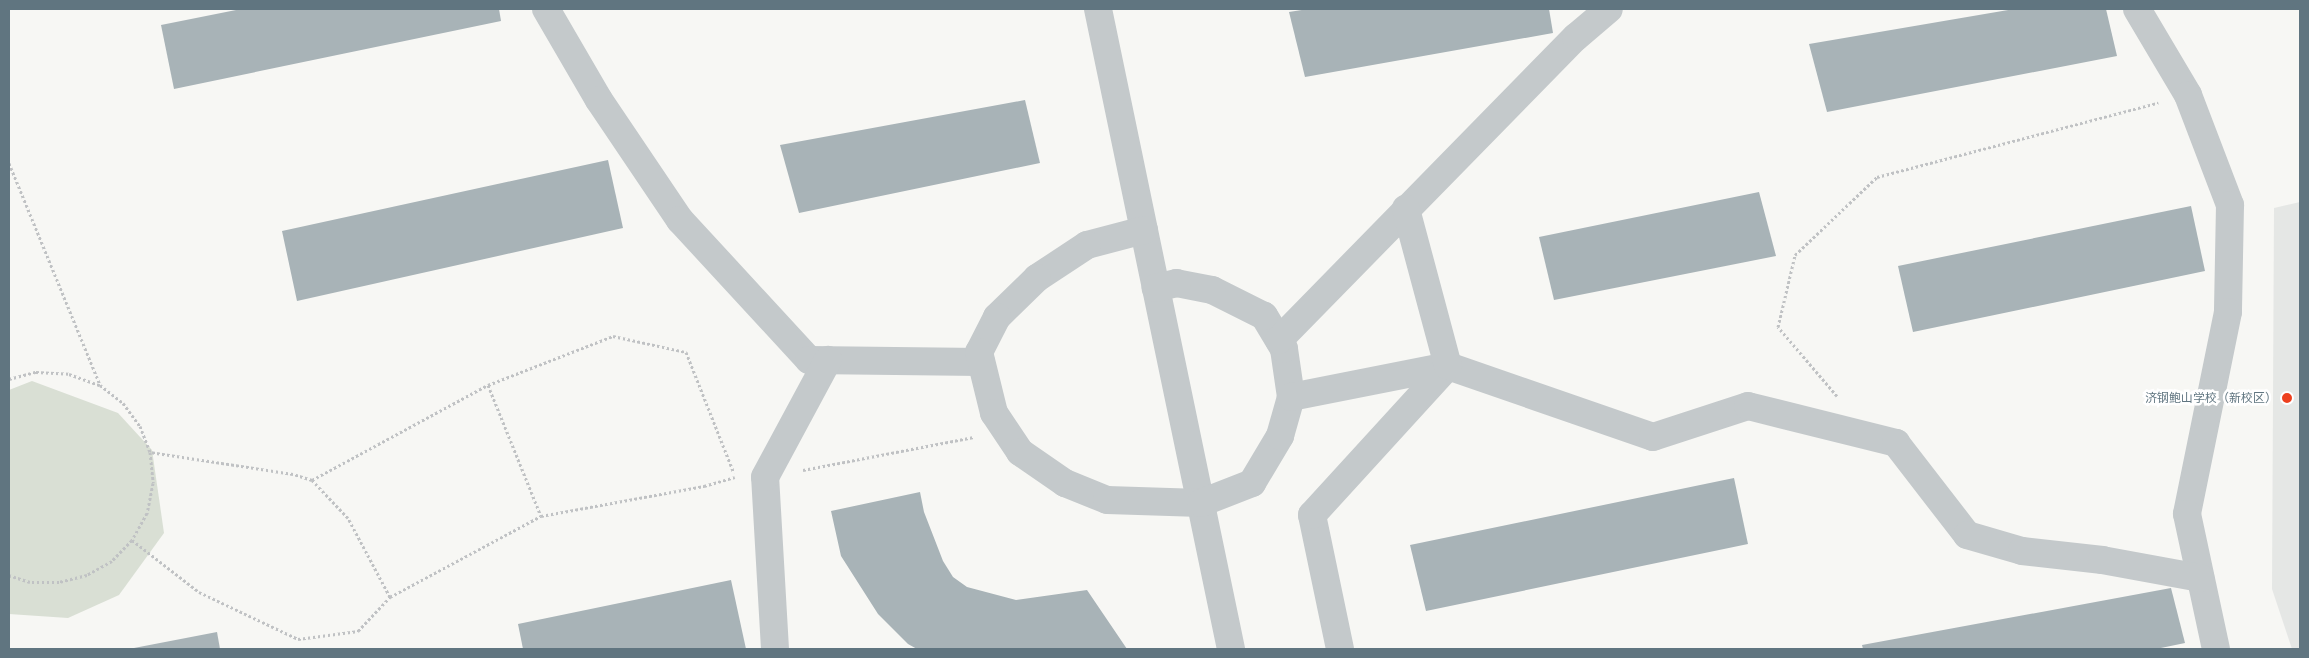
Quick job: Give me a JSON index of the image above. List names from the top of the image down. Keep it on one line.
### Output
{"places":["济钢鲍山学校（新校区）"]}
